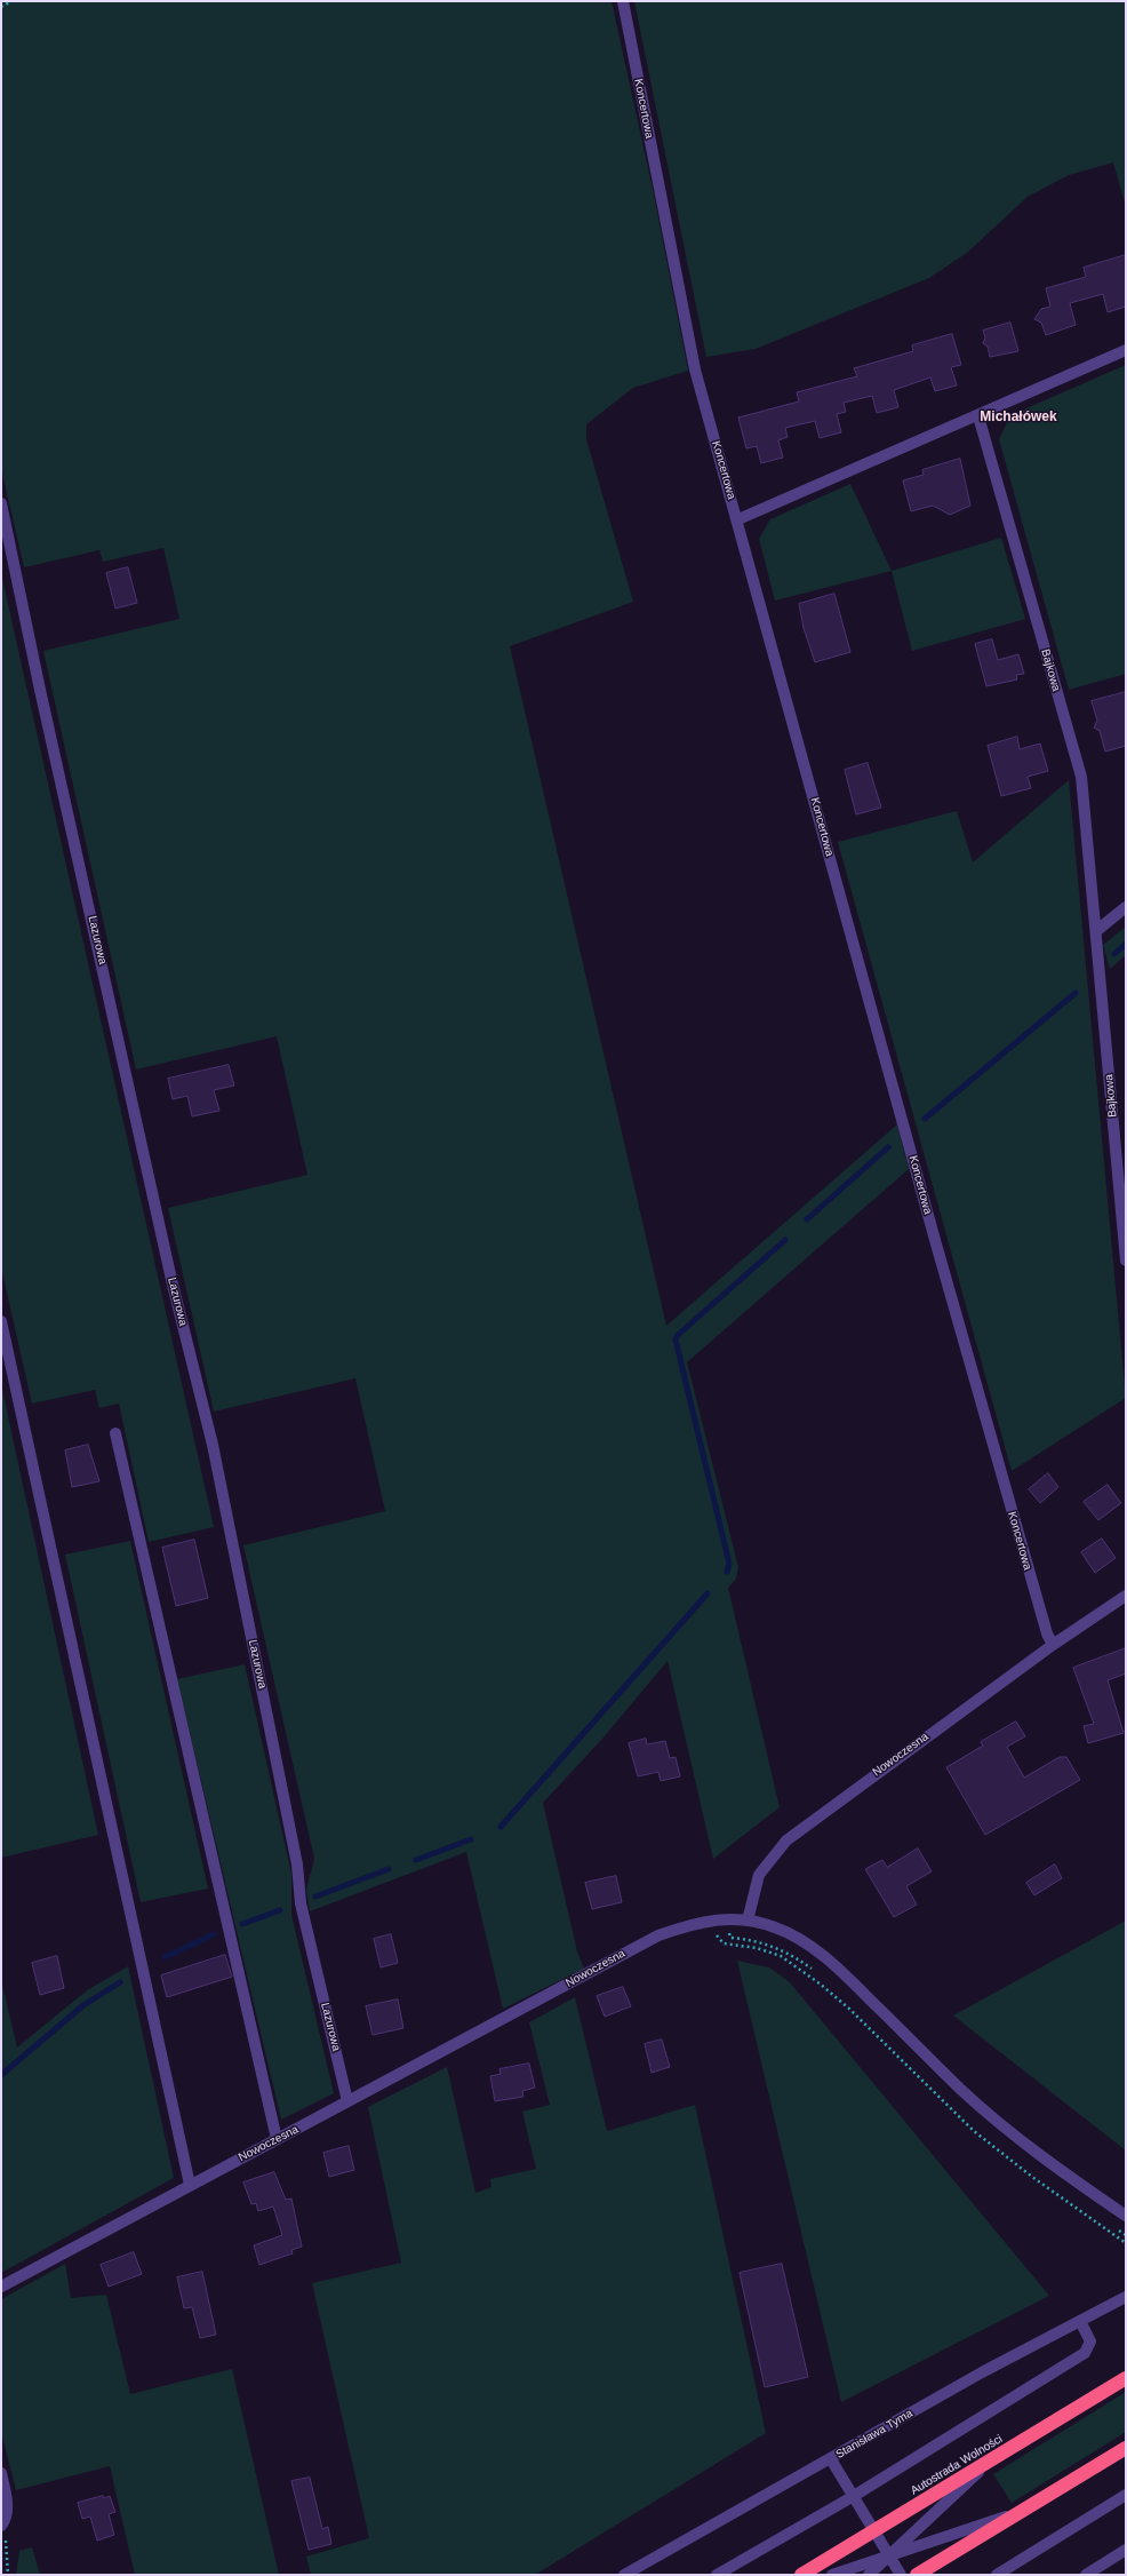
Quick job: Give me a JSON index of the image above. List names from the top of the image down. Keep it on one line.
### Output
{"streets":{"highway":["Autostrada Wolności"],"street":["Koncertowa","Bajkowa","Lazurowa","Nowoczesna","Stanisława Tyma"]},"crossings":[["Koncertowa","Nowoczesna"],["Lazurowa","Nowoczesna"]],"districts":["Michałówek"]}
